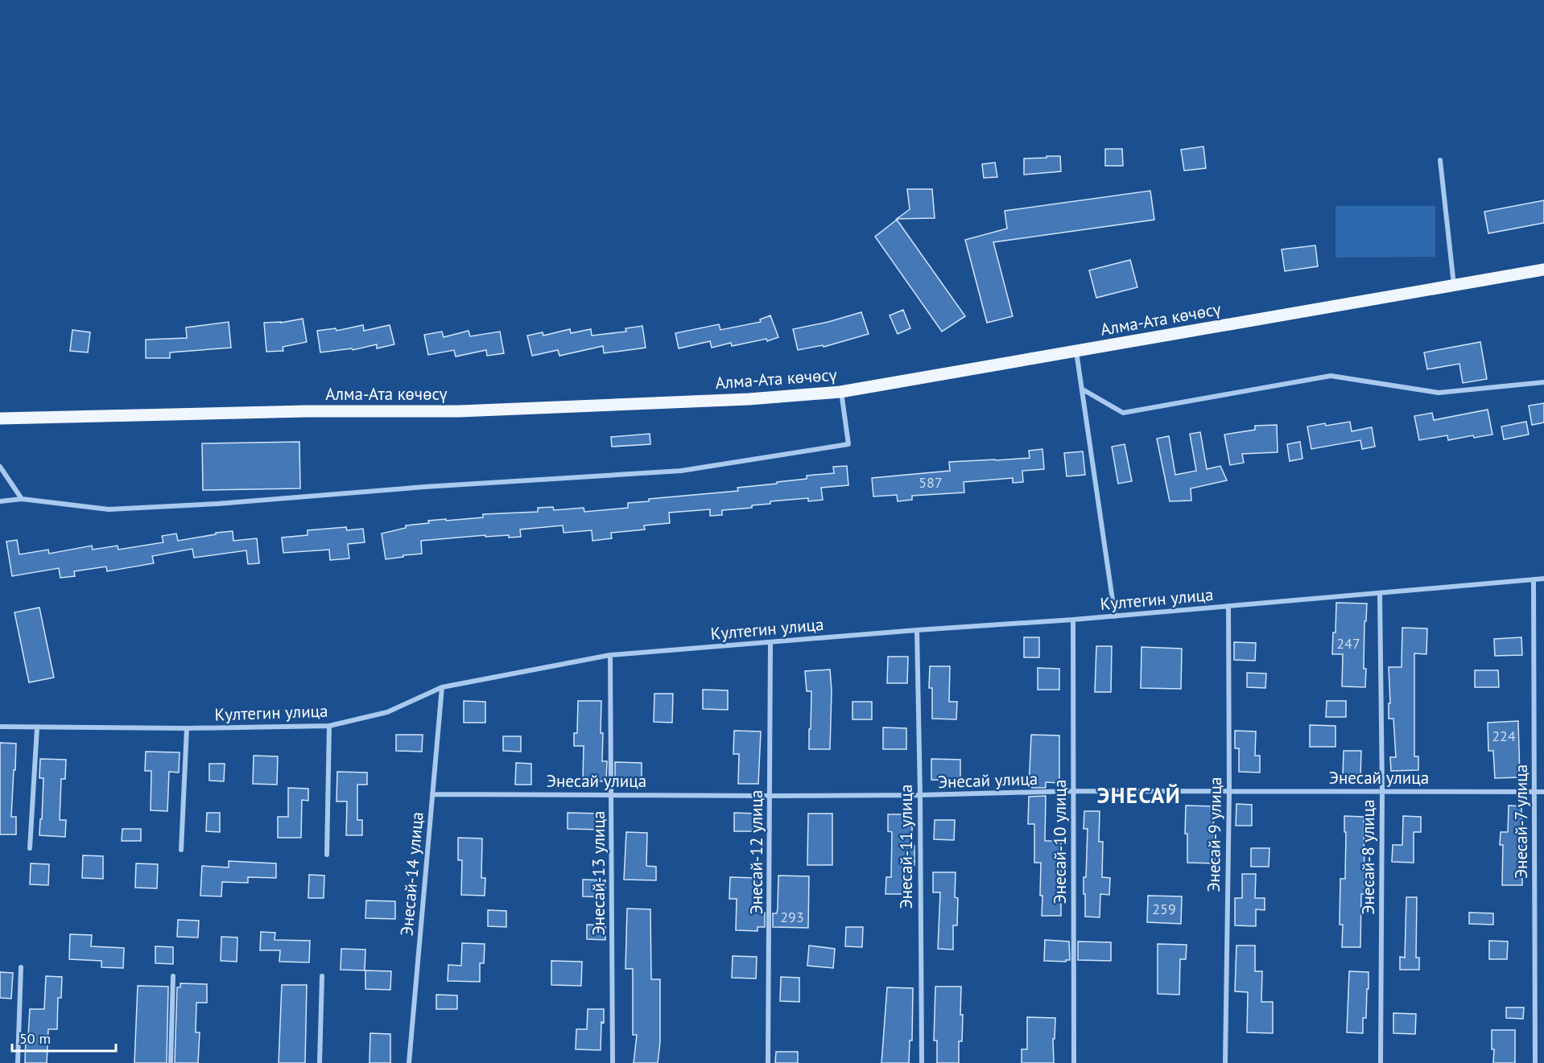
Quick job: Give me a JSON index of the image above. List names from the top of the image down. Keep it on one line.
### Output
{"streets":{"main road":["Алма-Ата көчөсү"],"street":["Култегин улица","Энесай улица","Энесай-7 улица","Энесай-9 улица","Энесай-10 улица","Энесай-11 улица","Энесай-12 улица","Энесай-8 улица","Энесай-13 улица","Энесай-14 улица"]},"crossings":[["Култегин улица","Энесай-7 улица"],["Култегин улица","Энесай-9 улица"],["Култегин улица","Энесай-10 улица"],["Култегин улица","Энесай-11 улица"],["Култегин улица","Энесай-12 улица"],["Култегин улица","Энесай-8 улица"],["Култегин улица","Энесай-13 улица"],["Култегин улица","Энесай-14 улица"],["Энесай улица","Энесай-7 улица"],["Энесай улица","Энесай-9 улица"],["Энесай улица","Энесай-10 улица"],["Энесай улица","Энесай-11 улица"],["Энесай улица","Энесай-12 улица"],["Энесай улица","Энесай-8 улица"],["Энесай улица","Энесай-13 улица"],["Энесай улица","Энесай-14 улица"]],"districts":["ЭНЕСАЙ"],"house_numbers":["587","247","224","259","293"],"scale_bar":"50 m"}
